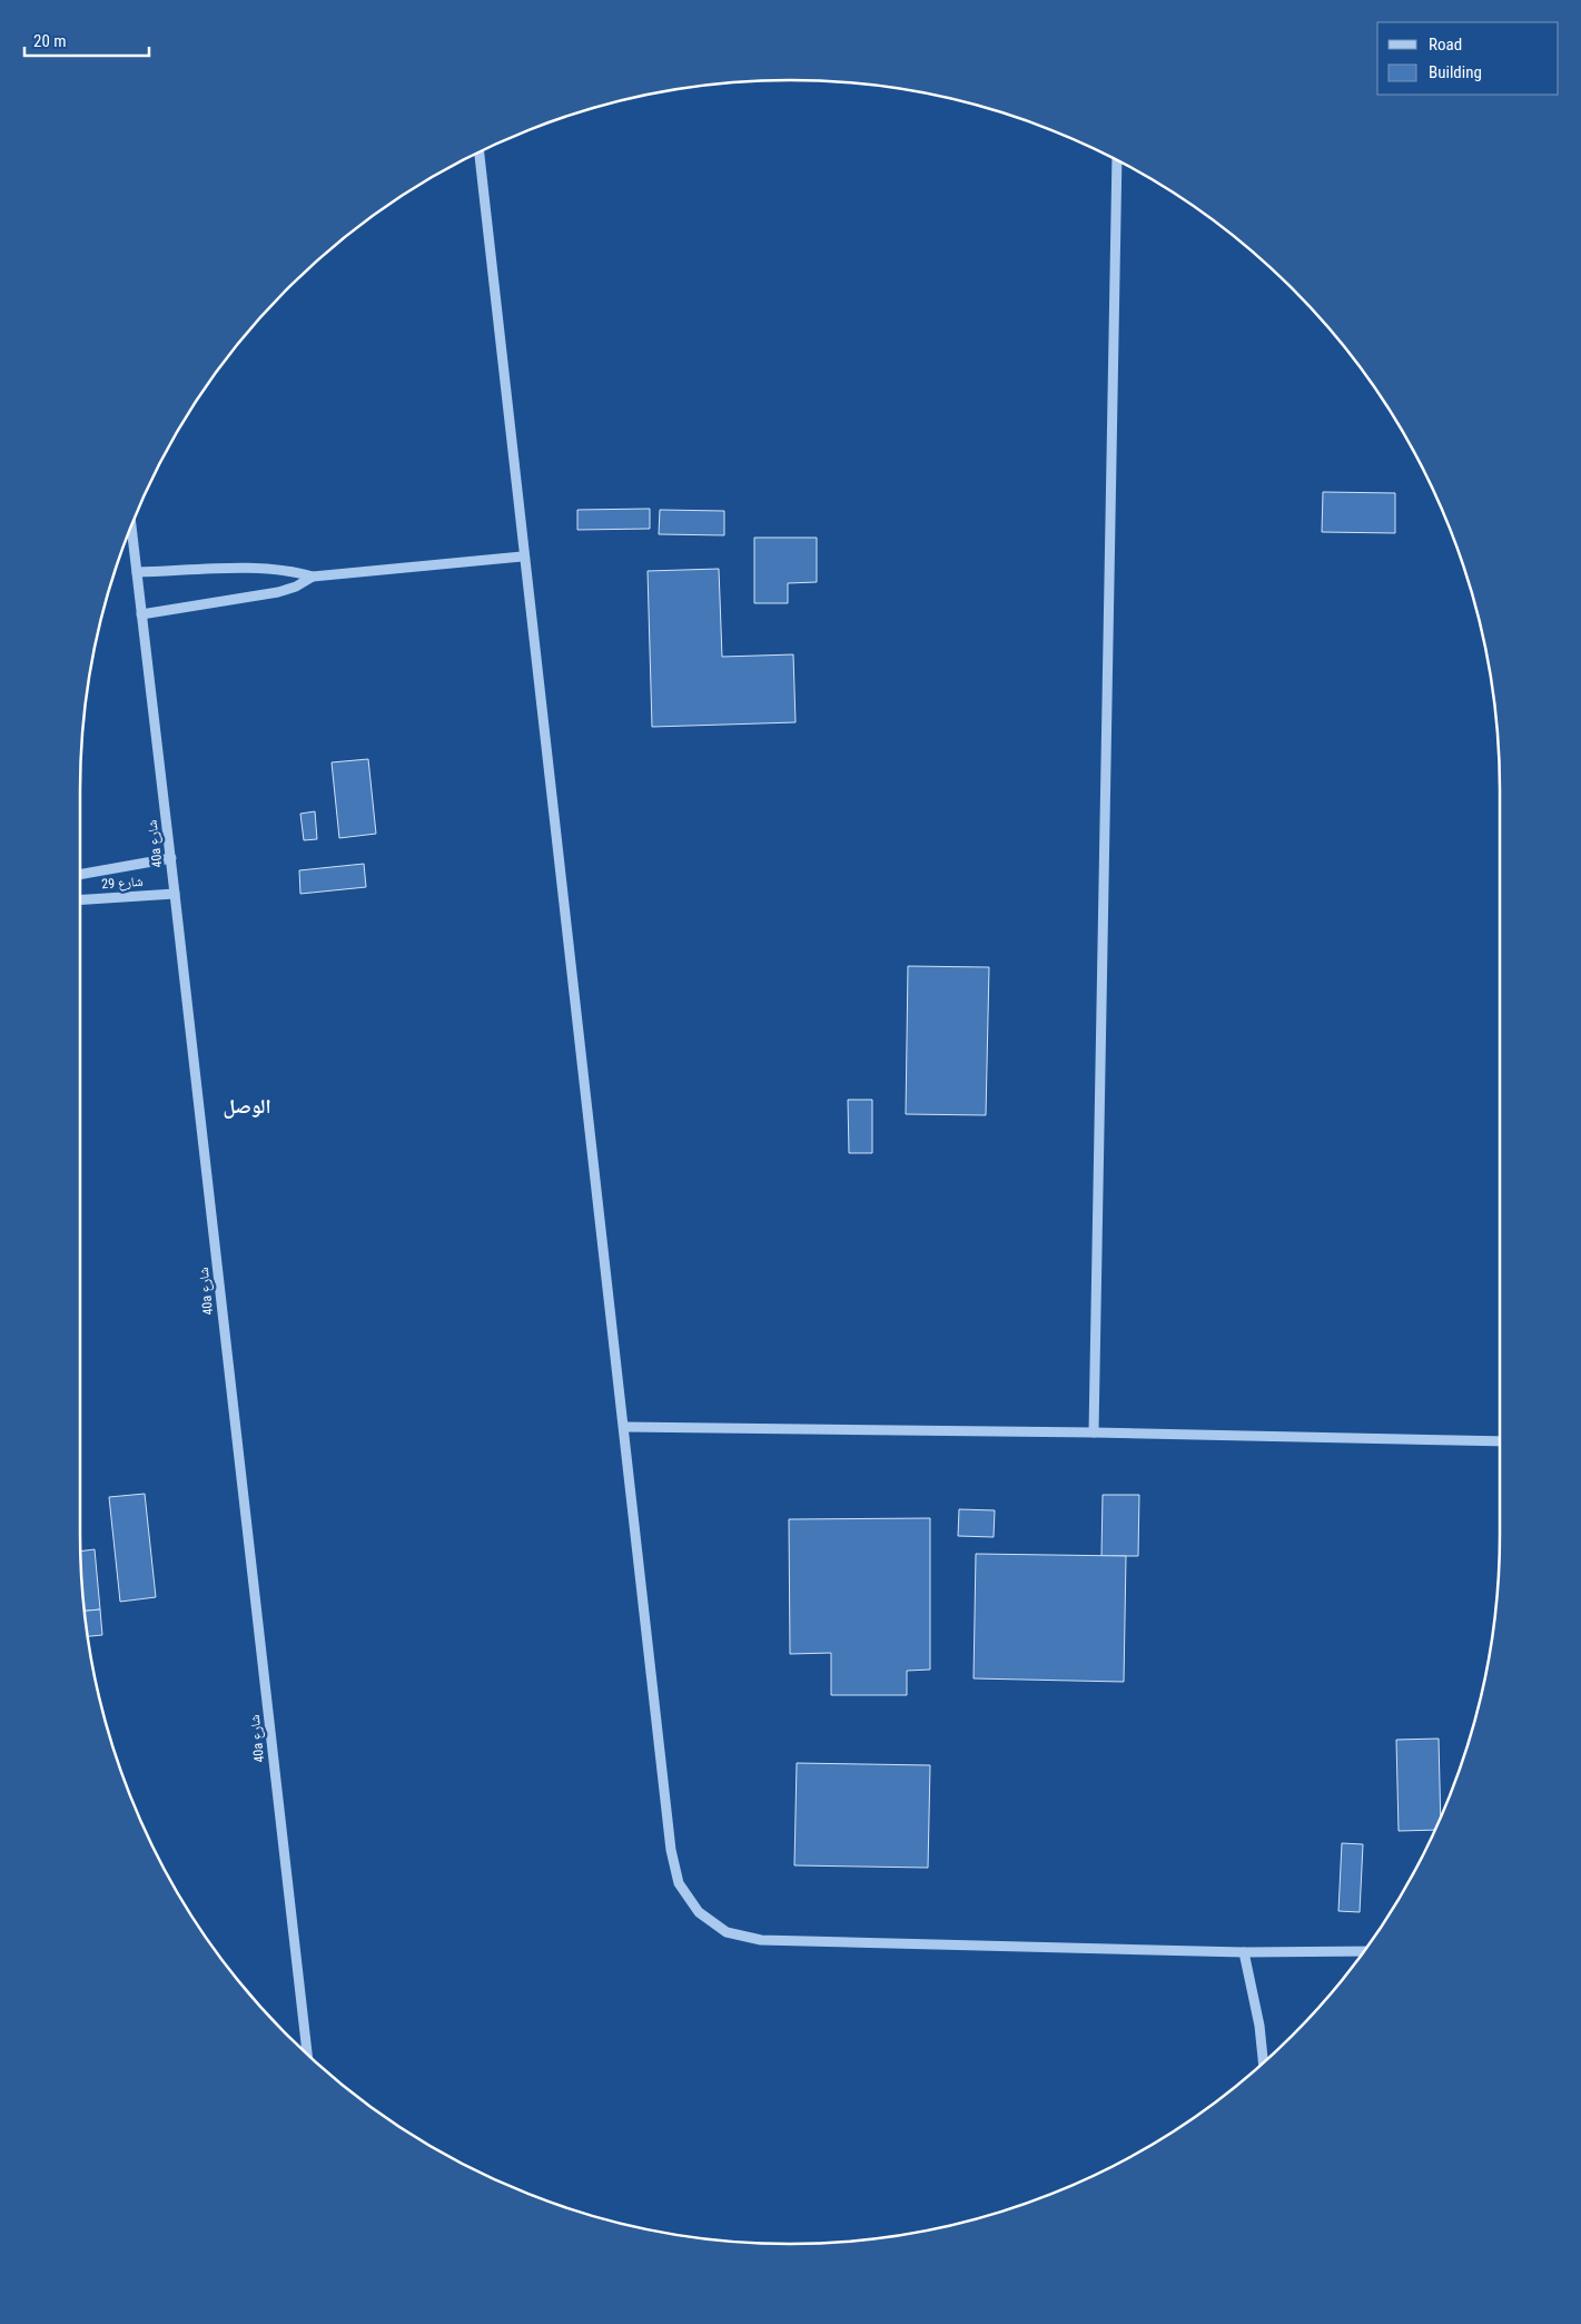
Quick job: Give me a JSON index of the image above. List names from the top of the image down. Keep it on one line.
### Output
{"streets":{"street":["40a شارع","شارع 29"]},"crossings":[["40a شارع","شارع 29"]],"districts":["الوصل"],"legend":["Road","Building"],"scale_bar":"20 m"}
